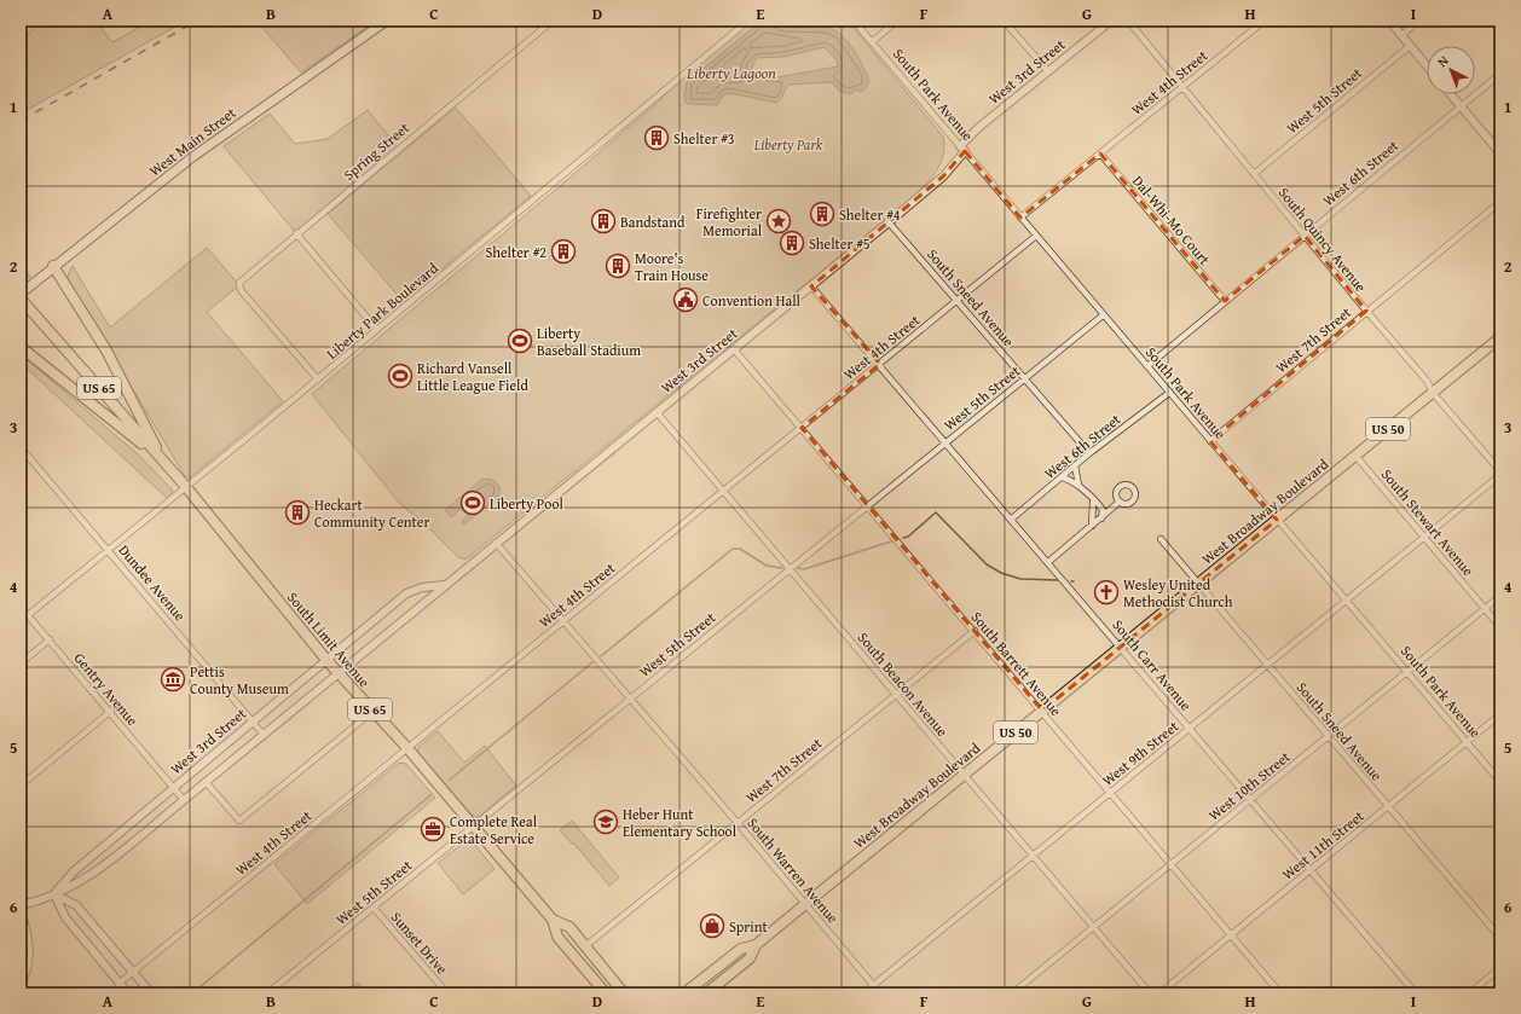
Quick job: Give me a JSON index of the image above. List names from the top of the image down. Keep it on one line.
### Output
{"streets":{"highway":["US 65","US 50","West Broadway Boulevard","South Limit Avenue"],"main road":["West Main Street"],"street":["West 3rd Street","West 4th Street","South Park Avenue","West 5th Street","Spring Street","West 6th Street","Dal-Whi-Mo Court","South Quincy Avenue","South Sneed Avenue","Liberty Park Boulevard","West 7th Street","South Stewart Avenue","Dundee Avenue","South Barrett Avenue","South Carr Avenue","South Beacon Avenue","Gentry Avenue","West 9th Street","West 10th Street","West 11th Street","South Warren Avenue","Sunset Drive"]},"crossings":[["West 3rd Street","South Park Avenue"],["West 3rd Street","South Sneed Avenue"],["West 3rd Street","Dundee Avenue"],["West 3rd Street","South Limit Avenue"],["West 3rd Street","South Barrett Avenue"],["West 3rd Street","South Carr Avenue"],["West 3rd Street","South Beacon Avenue"],["West 3rd Street","Gentry Avenue"],["West 3rd Street","South Warren Avenue"],["West 4th Street","South Park Avenue"],["West 4th Street","Dal-Whi-Mo Court"],["West 4th Street","South Quincy Avenue"],["West 4th Street","South Sneed Avenue"],["West 4th Street","South Limit Avenue"],["West 4th Street","South Barrett Avenue"],["West 4th Street","South Carr Avenue"],["West 4th Street","South Beacon Avenue"],["West 4th Street","South Warren Avenue"],["South Park Avenue","West 5th Street"],["South Park Avenue","West 6th Street"],["South Park Avenue","West 7th Street"],["South Park Avenue","West Broadway Boulevard"],["South Park Avenue","West 9th Street"],["South Park Avenue","West 10th Street"],["South Park Avenue","West 11th Street"],["West 5th Street","South Quincy Avenue"],["West 5th Street","South Sneed Avenue"],["West 5th Street","South Limit Avenue"],["West 5th Street","South Barrett Avenue"],["West 5th Street","South Carr Avenue"],["West 5th Street","South Beacon Avenue"],["West 5th Street","South Warren Avenue"],["West 5th Street","Sunset Drive"],["Spring Street","Liberty Park Boulevard"],["West 6th Street","Dal-Whi-Mo Court"],["West 6th Street","South Quincy Avenue"],["West 6th Street","South Sneed Avenue"],["West 6th Street","South Carr Avenue"],["South Quincy Avenue","West 7th Street"],["South Quincy Avenue","West Broadway Boulevard"],["South Sneed Avenue","West Broadway Boulevard"],["South Sneed Avenue","West 9th Street"],["South Sneed Avenue","West 10th Street"],["South Sneed Avenue","West 11th Street"],["Liberty Park Boulevard","Dundee Avenue"],["Liberty Park Boulevard","South Limit Avenue"],["Liberty Park Boulevard","Gentry Avenue"],["West 7th Street","South Limit Avenue"],["West 7th Street","South Barrett Avenue"],["West 7th Street","South Beacon Avenue"],["West 7th Street","South Warren Avenue"],["US 65","South Limit Avenue"],["West Broadway Boulevard","South Stewart Avenue"],["West Broadway Boulevard","South Barrett Avenue"],["West Broadway Boulevard","South Carr Avenue"],["West Broadway Boulevard","South Beacon Avenue"],["West Broadway Boulevard","South Warren Avenue"],["South Stewart Avenue","West 9th Street"],["South Stewart Avenue","West 10th Street"],["South Barrett Avenue","West 9th Street"],["South Barrett Avenue","West 10th Street"],["South Barrett Avenue","West 11th Street"],["South Carr Avenue","West 9th Street"],["South Carr Avenue","West 10th Street"],["South Carr Avenue","West 11th Street"],["South Beacon Avenue","West 9th Street"],["South Beacon Avenue","West 10th Street"],["West 9th Street","South Warren Avenue"]],"water":["Liberty Lagoon"],"parks":["Liberty Park"],"places":{"building":["Shelter #3","Shelter #4","Bandstand","Shelter #5","Shelter #2","Moore's Train House","Heckart Community Center"],"place":["Firefighter Memorial"],"public building":["Convention Hall"],"sports":["Liberty Baseball Stadium","Richard Vansell Little League Field","Liberty Pool"],"church":["Wesley United Methodist Church"],"museum":["Pettis County Museum"],"school or university":["Heber Hunt Elementary School"],"office":["Complete Real Estate Service"],"shop":["Sprint"]},"north":"top left","grid":{"columns":["A","B","C","D","E","F","G","H","I"],"rows":["1","2","3","4","5","6"]}}
